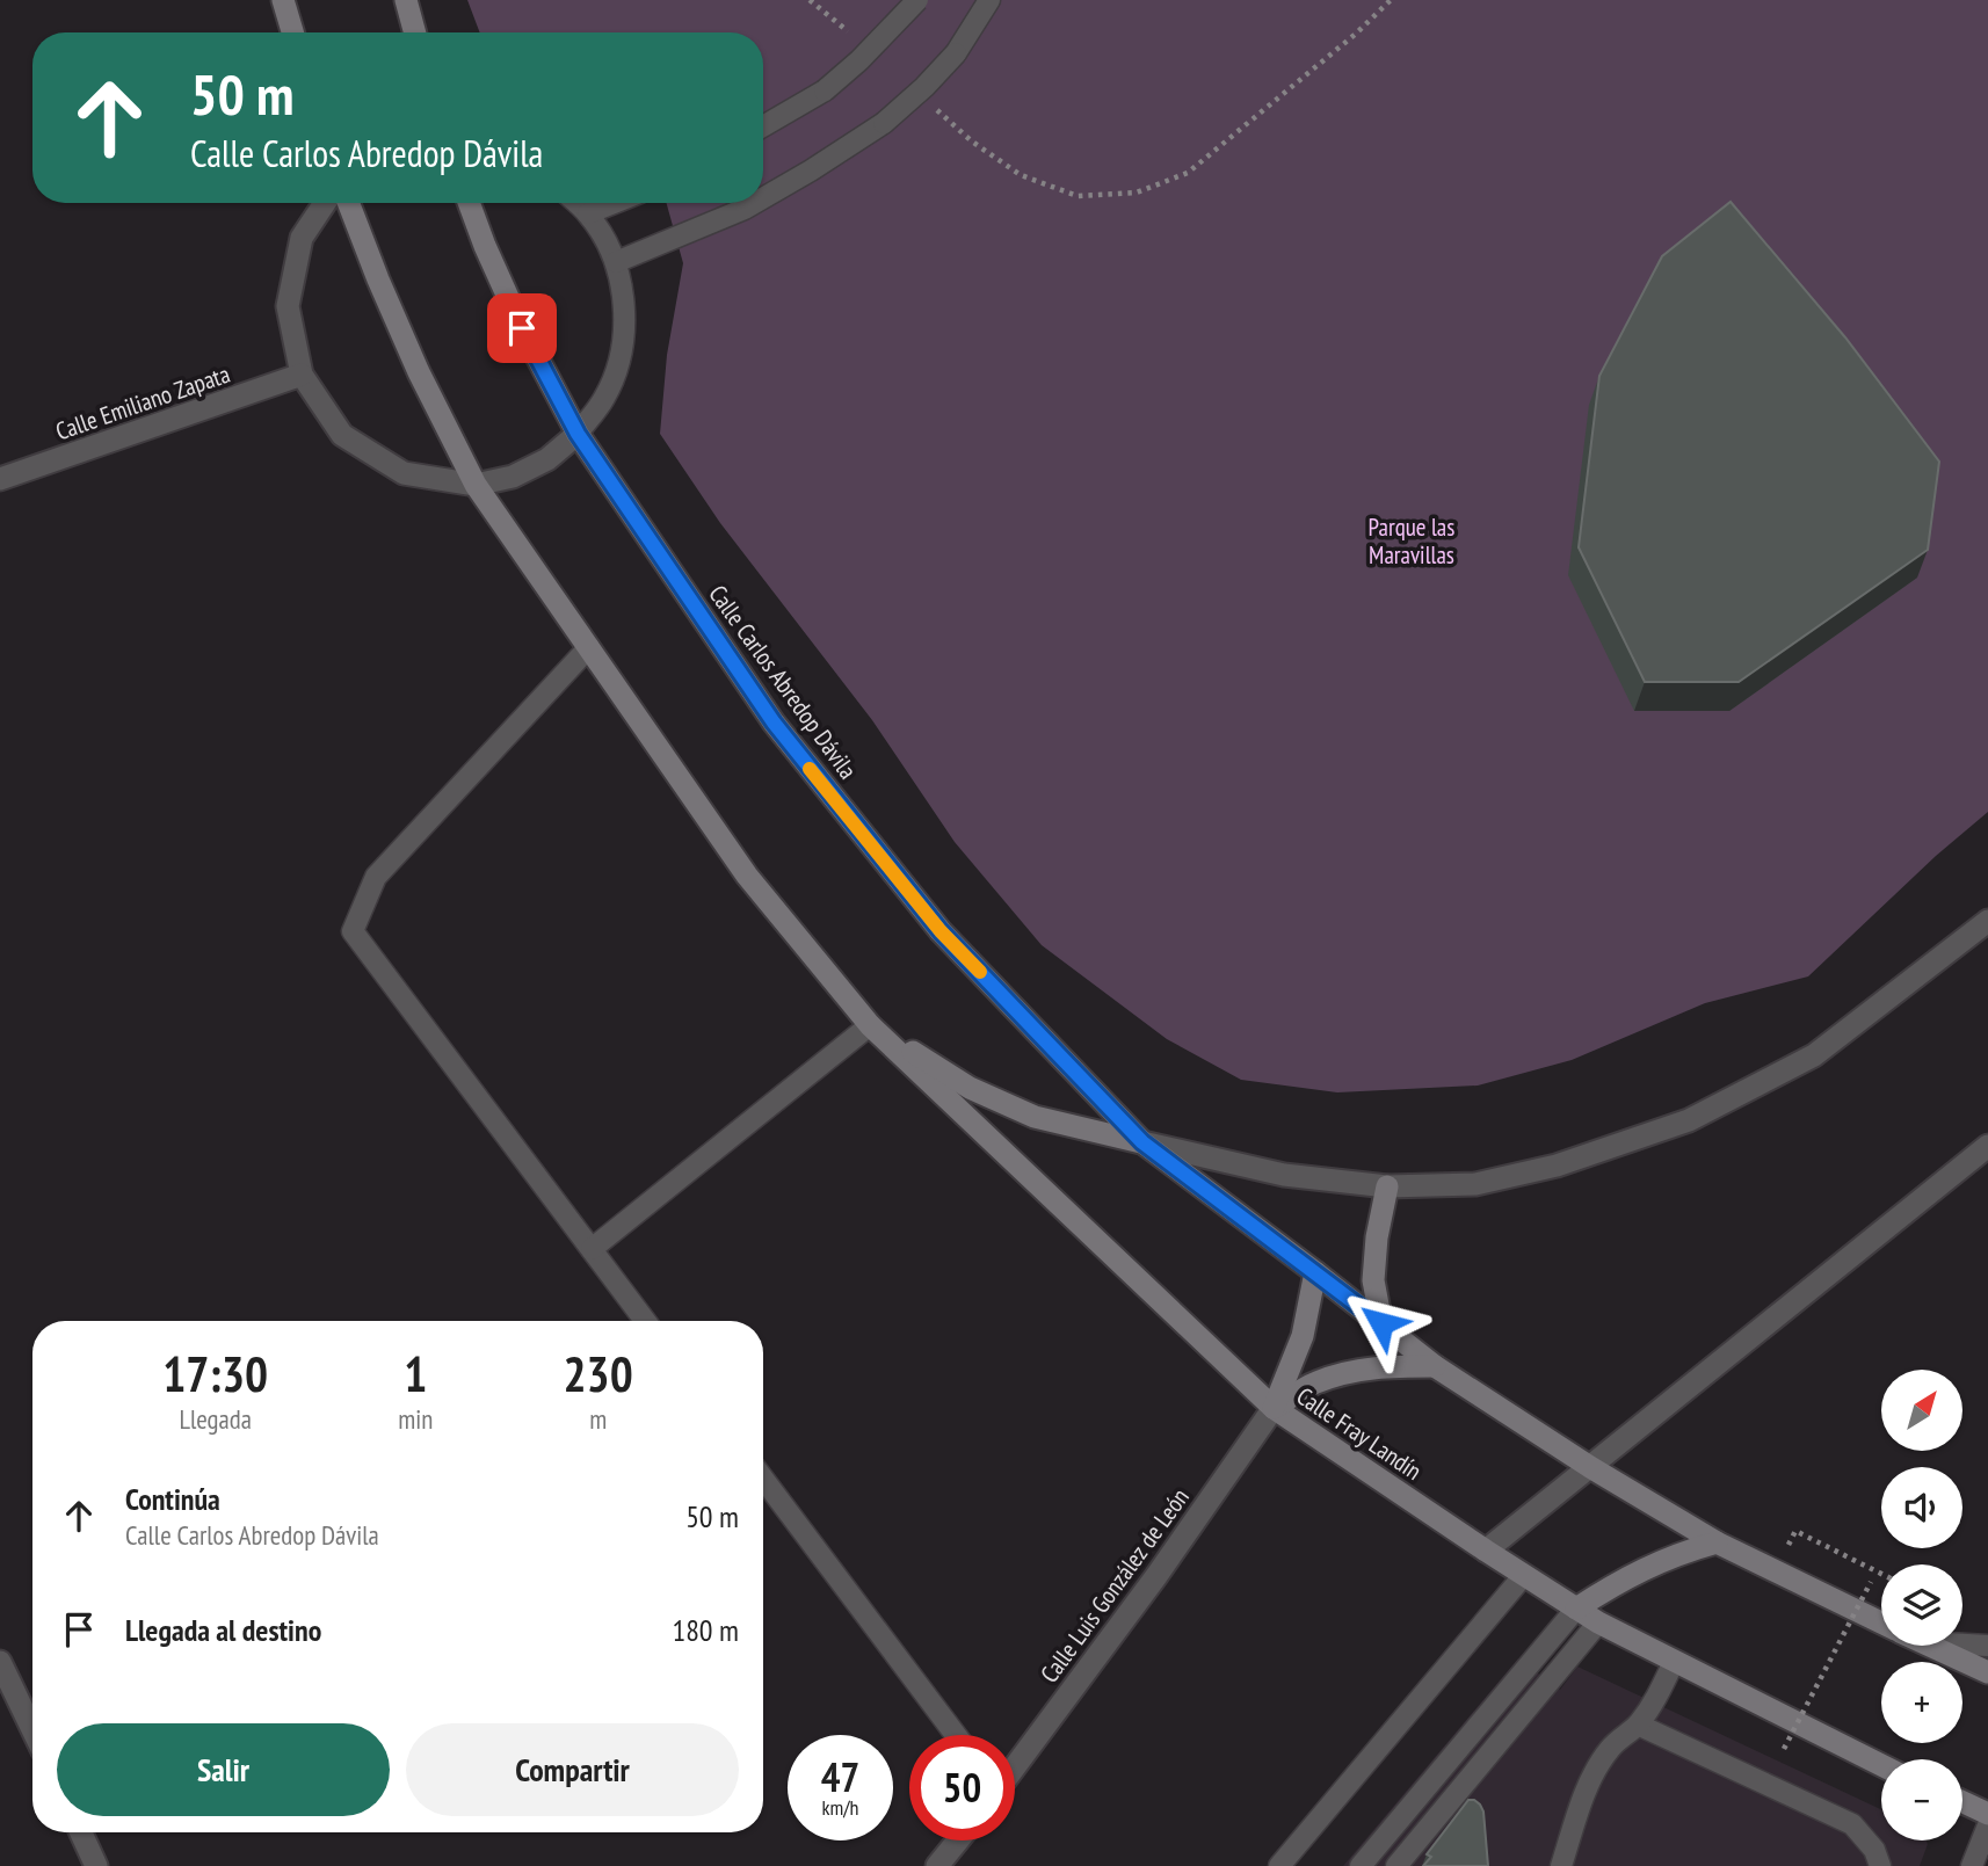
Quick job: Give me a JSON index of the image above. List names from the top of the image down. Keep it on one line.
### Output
{"streets":{"main road":["Calle Carlos Abredop Dávila","Calle Fray Landín"],"street":["Calle Emiliano Zapata","Calle Luis González de León"]},"crossings":[["Calle Fray Landín","Calle Luis González de León"]],"parks":["Parque las Maravillas"],"north":"top right","page":{"turn":["50 m","Calle Carlos Abredop Dávila"],"eta":["17:30","Llegada","1","min","230","m"],"map_buttons":["+","−"],"list":[{"name":"Continúa","note":"Calle Carlos Abredop Dávila","value":"50 m"},{"name":"Llegada al destino","value":"180 m"}],"buttons":["Salir","Compartir"],"speed":"47 km/h","limit":"50"}}
